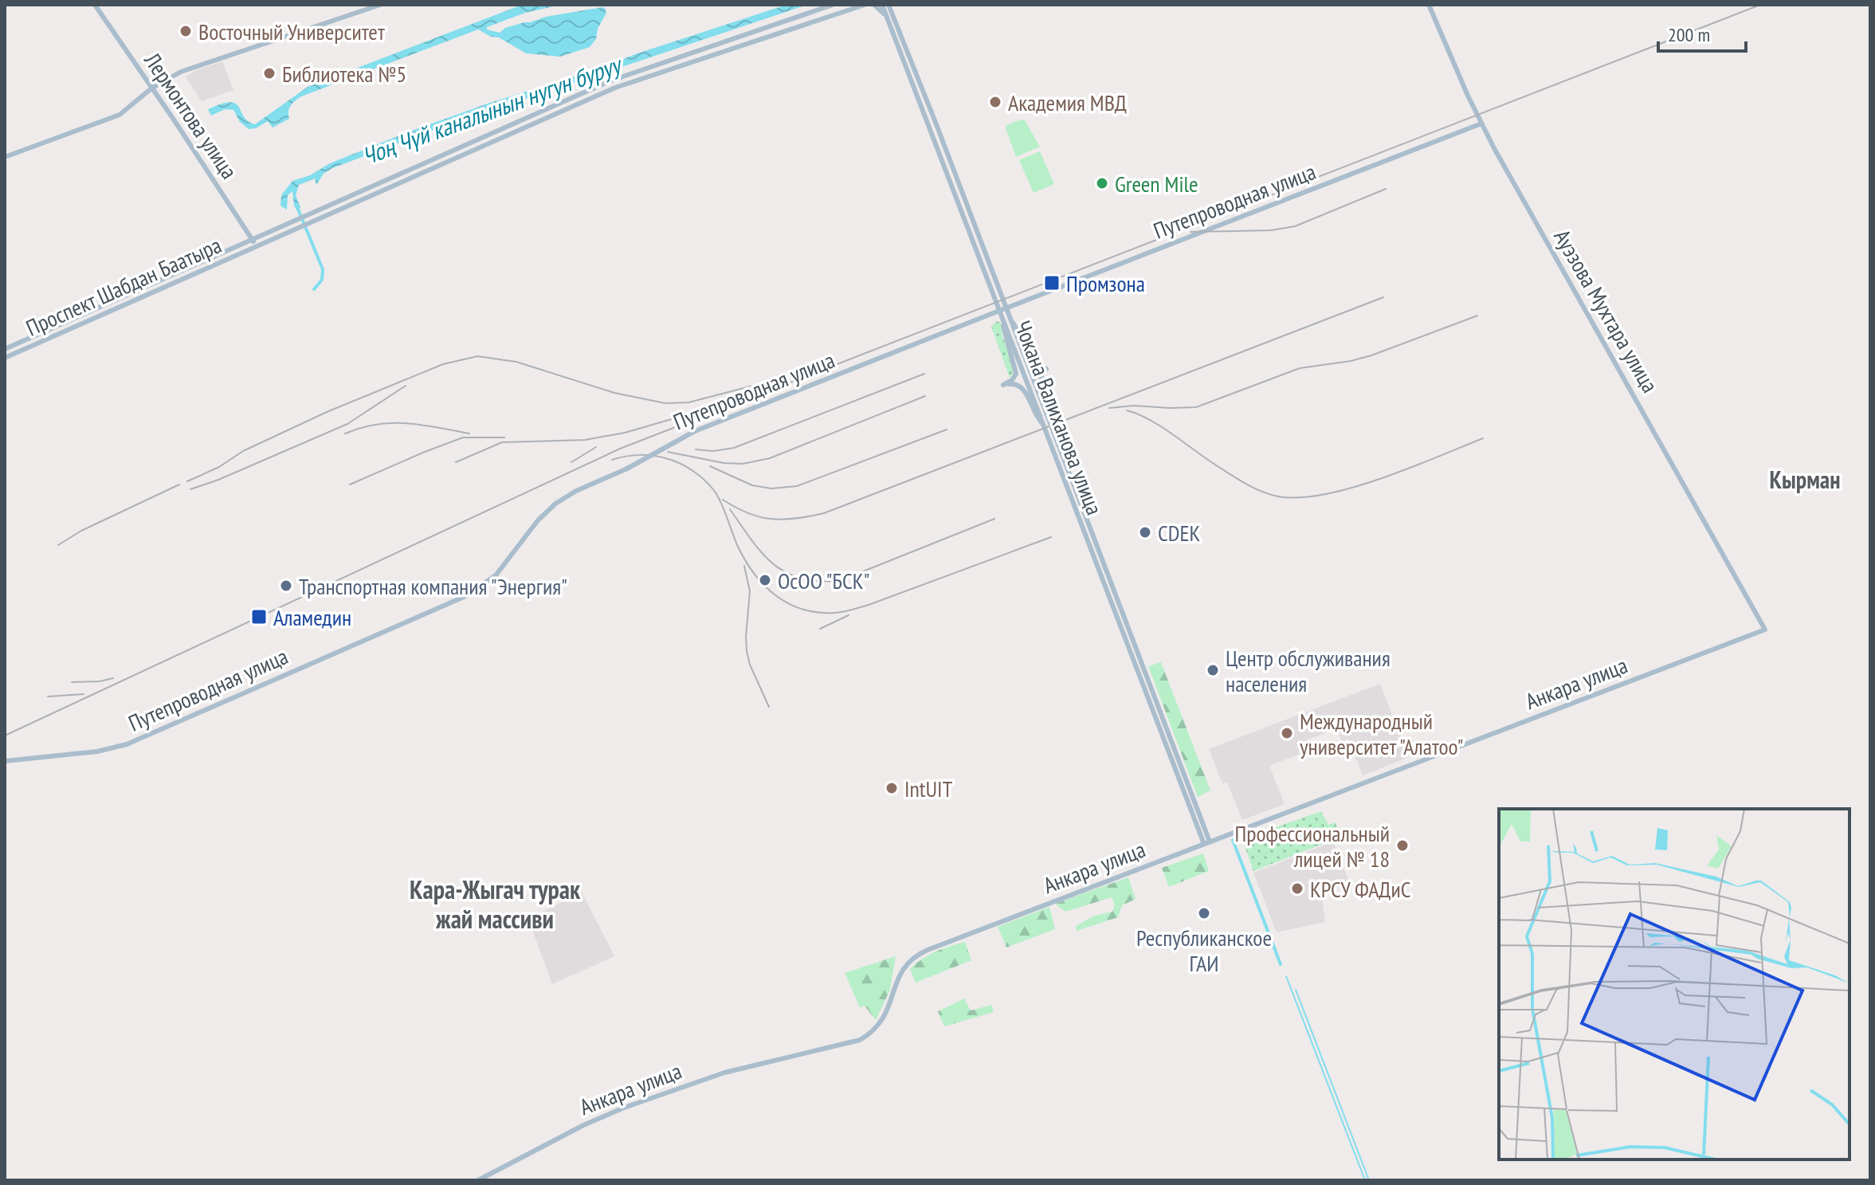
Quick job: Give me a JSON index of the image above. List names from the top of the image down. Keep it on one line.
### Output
{"streets":{"main road":["Лермонтова улица","Путепроводная улица","Проспект Шабдан Баатыра","Ауэзова Мухтара улица","Чокана Валиханова улица","Анкара улица"]},"crossings":[["Лермонтова улица","Проспект Шабдан Баатыра"],["Путепроводная улица","Ауэзова Мухтара улица"],["Ауэзова Мухтара улица","Анкара улица"],["Чокана Валиханова улица","Анкара улица"]],"districts":["Кырман","Кара-Жыгач турак жай массиви"],"water":["Чоң Чүй каналынын нугун буруу"],"places":{"other":["Восточный Университет","Библиотека №5","Академия МВД","Green Mile","CDEK","ОсОО \"БСК\"","Транспортная компания \"Энергия\"","Центр обслуживания населения","Международный университет \"Алатоо\"","IntUIT","Профессиональный лицей № 18","КРСУ ФАДиС","Республиканское ГАИ"],"transit":["Промзона","Аламедин"]},"scale_bar":"200 m"}
